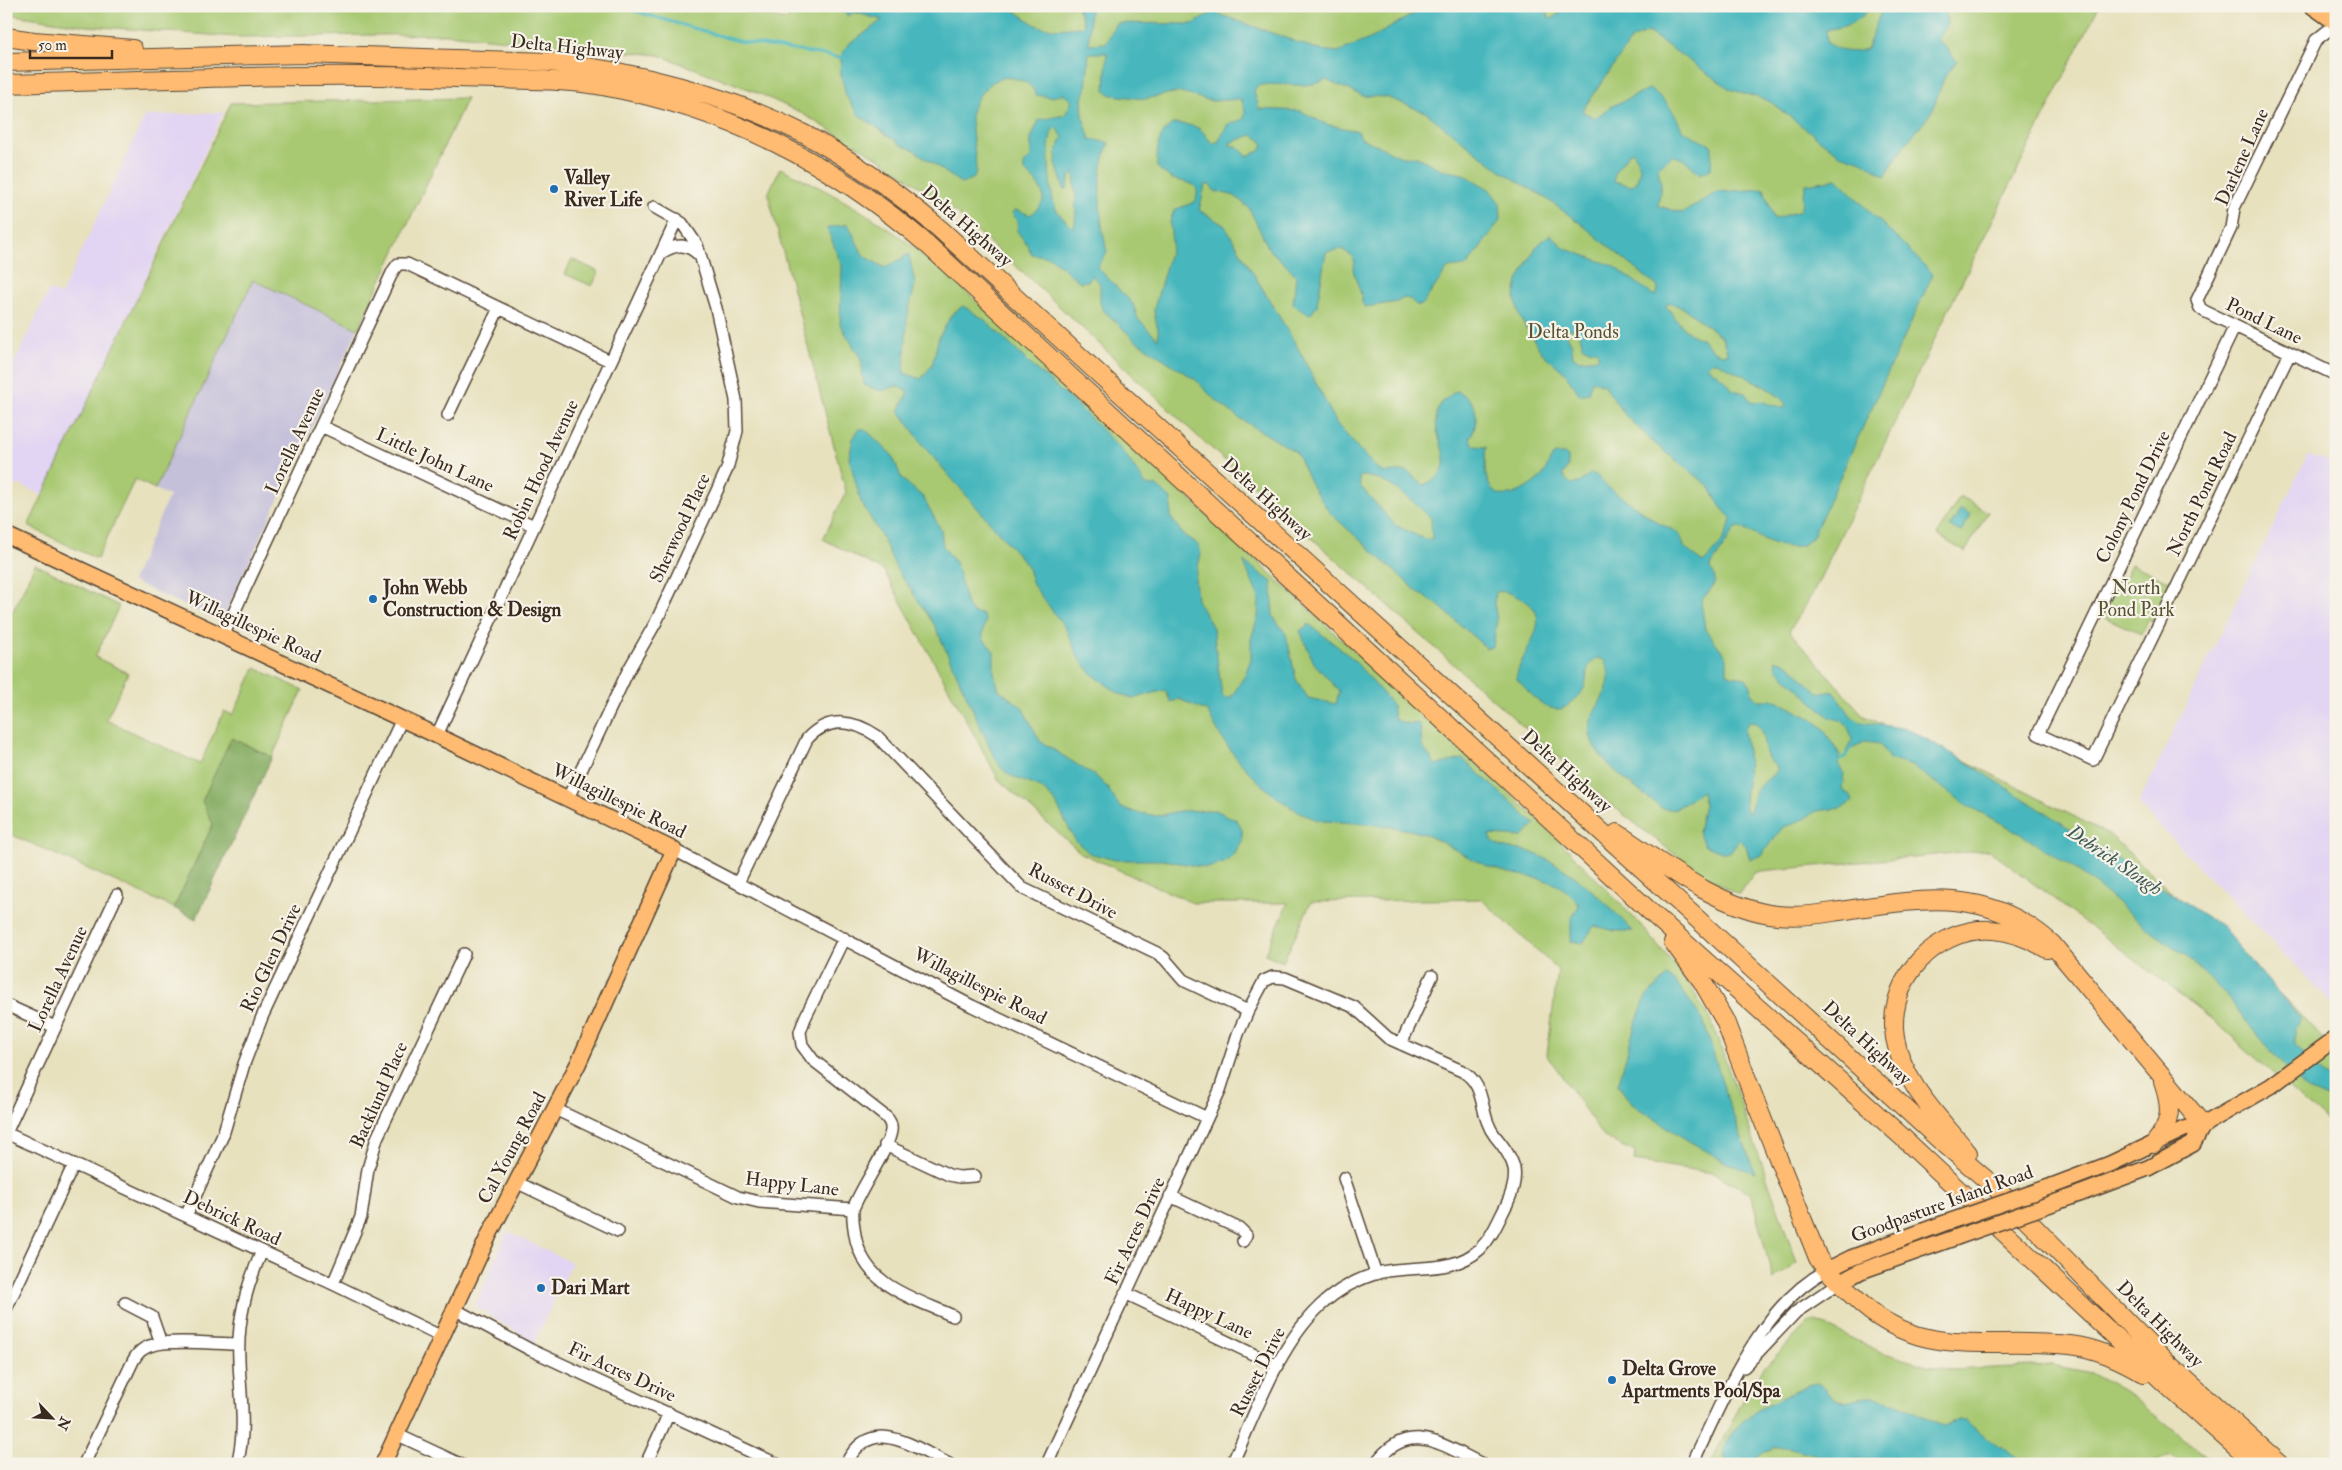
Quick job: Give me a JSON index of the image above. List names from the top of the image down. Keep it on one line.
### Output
{"streets":{"highway":["Delta Highway"],"main road":["Willagillespie Road","Cal Young Road","Goodpasture Island Road"],"street":["Darlene Lane","Pond Lane","Lorella Avenue","Little John Lane","Robin Hood Avenue","North Pond Road","Colony Pond Drive","Sherwood Place","Russet Drive","Rio Glen Drive","Backlund Place","Happy Lane","Debrick Road","Fir Acres Drive"]},"crossings":[["Darlene Lane","Pond Lane"],["Pond Lane","North Pond Road"],["Pond Lane","Colony Pond Drive"],["Lorella Avenue","Little John Lane"],["Lorella Avenue","Willagillespie Road"],["Lorella Avenue","Debrick Road"],["Little John Lane","Robin Hood Avenue"],["Robin Hood Avenue","Sherwood Place"],["Robin Hood Avenue","Willagillespie Road"],["North Pond Road","Colony Pond Drive"],["Sherwood Place","Willagillespie Road"],["Willagillespie Road","Russet Drive"],["Willagillespie Road","Rio Glen Drive"],["Willagillespie Road","Cal Young Road"],["Willagillespie Road","Fir Acres Drive"],["Russet Drive","Happy Lane"],["Russet Drive","Fir Acres Drive"],["Rio Glen Drive","Debrick Road"],["Backlund Place","Debrick Road"],["Cal Young Road","Happy Lane"],["Cal Young Road","Debrick Road"],["Cal Young Road","Fir Acres Drive"],["Happy Lane","Fir Acres Drive"]],"water":["Debrick Slough"],"parks":["Delta Ponds","North Pond Park"],"places":["Valley River Life","John Webb Construction & Design","Dari Mart","Delta Grove Apartments Pool/Spa"],"scale_bar":"50 m","north":"bottom right"}
